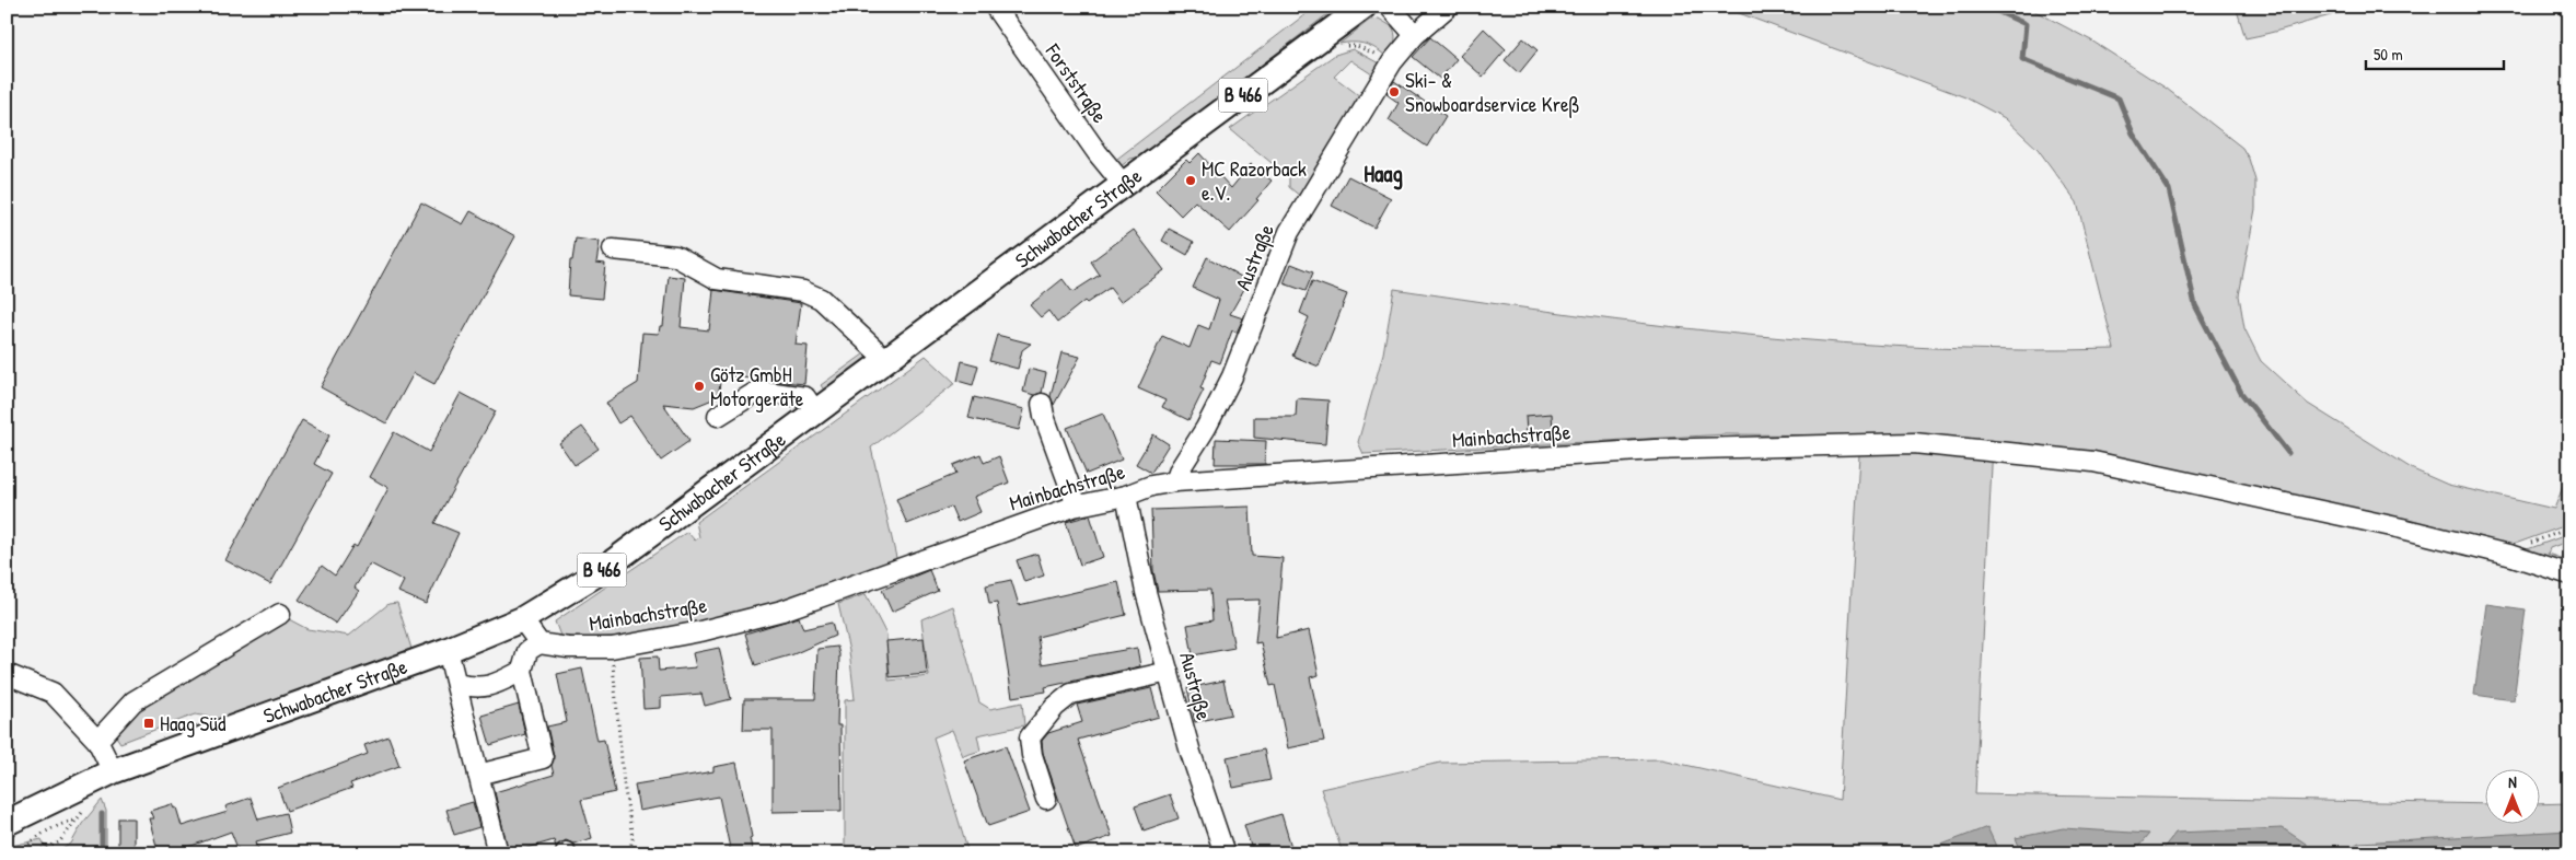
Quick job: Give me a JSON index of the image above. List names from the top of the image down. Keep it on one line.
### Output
{"streets":{"main road":["B 466","Schwabacher Straße"],"street":["Forststraße","Austraße","Mainbachstraße"]},"crossings":[["Forststraße","Schwabacher Straße"],["Austraße","Mainbachstraße"]],"districts":["Haag"],"places":{"other":["Ski- & Snowboardservice Kreß","MC Razorback e.V.","Götz GmbH Motorgeräte"],"transit":["Haag Süd"]},"scale_bar":"50 m","north":"top"}
